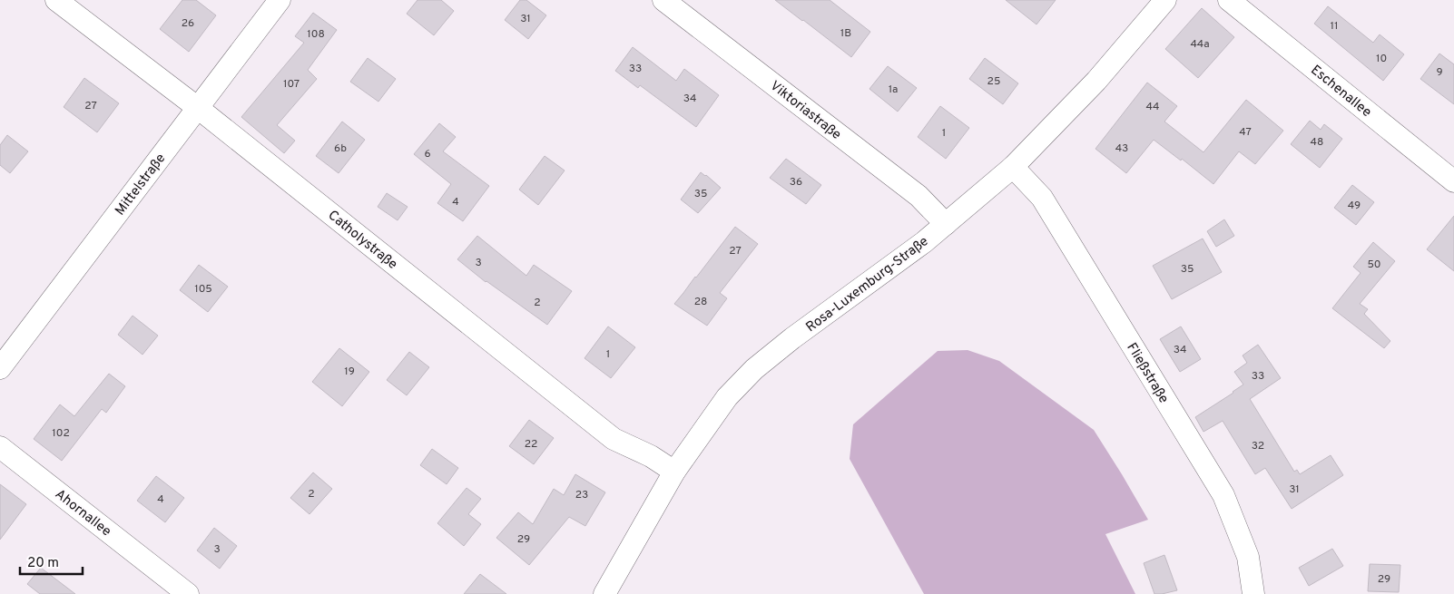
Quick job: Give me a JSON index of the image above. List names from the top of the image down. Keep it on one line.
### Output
{"streets":{"street":["Eschenallee","Viktoriastraße","Mittelstraße","Catholystraße","Rosa-Luxemburg-Straße","Fließstraße","Ahornallee"]},"crossings":[["Viktoriastraße","Rosa-Luxemburg-Straße"],["Mittelstraße","Catholystraße"],["Catholystraße","Rosa-Luxemburg-Straße"],["Rosa-Luxemburg-Straße","Fließstraße"]],"house_numbers":["31","26","11","1B","108","44a","10","33","9","25","107","1a","34","27","44","47","1","48","6b","43","6","36","35","4","49","27","3","50","35","105","28","2","34","1","19","33","102","22","32","31","2","23","4","29","3","29"],"scale_bar":"20 m"}
